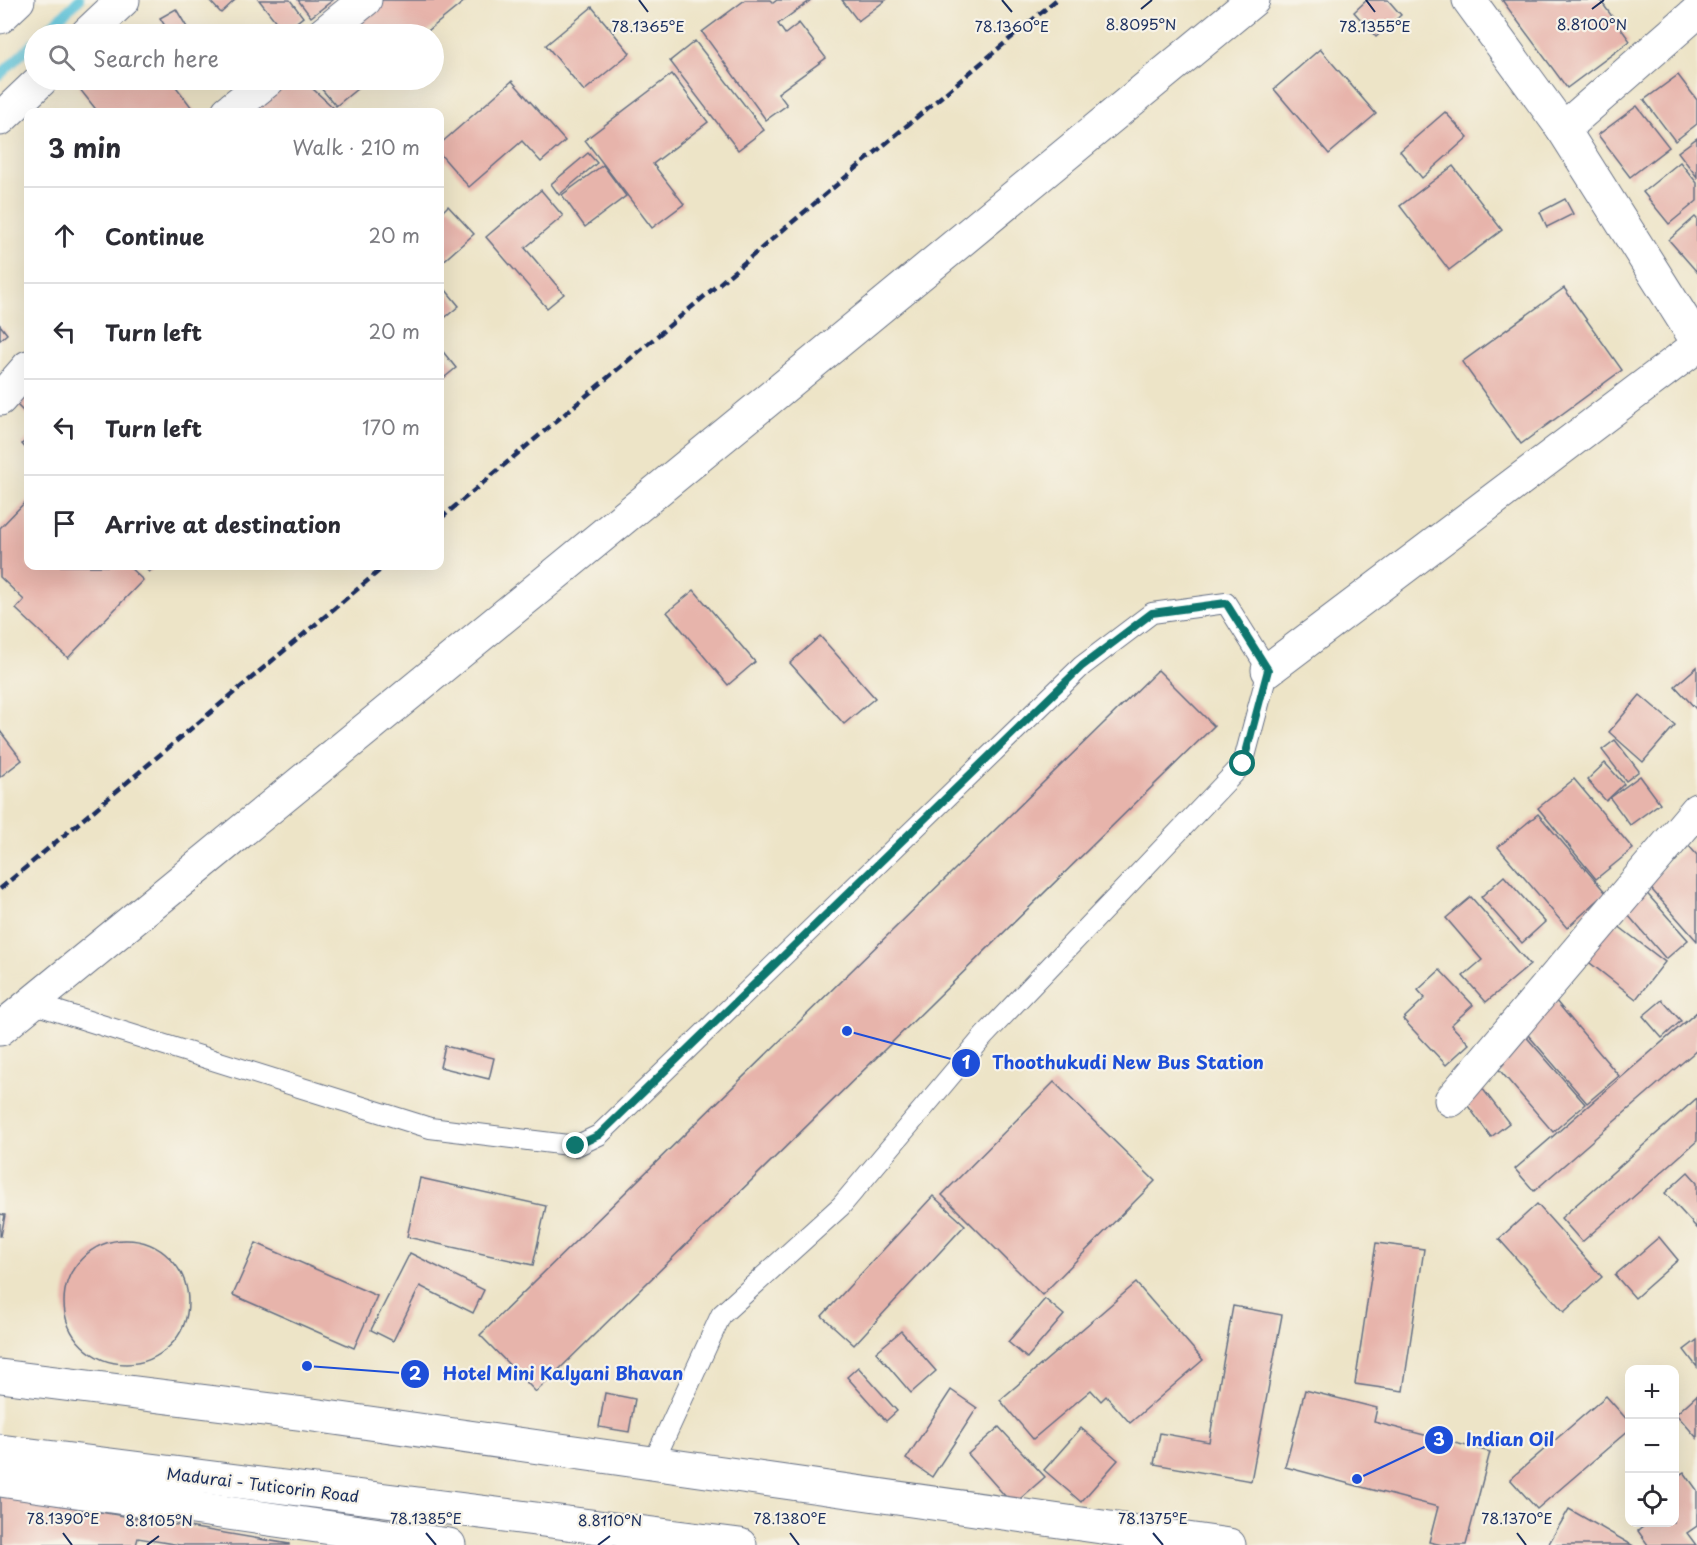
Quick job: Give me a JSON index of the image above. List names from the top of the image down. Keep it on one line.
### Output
{"streets":{"street":["Madurai - Tuticorin Road"]},"places":["Thoothukudi New Bus Station","Hotel Mini Kalyani Bhavan","Indian Oil"],"page":{"search":"Search here","heading":["3 min","Walk · 210 m"],"list":[["Continue","20 m"],["Turn left","20 m"],["Turn left","170 m"],"Arrive at destination"],"map_buttons":["+","−"]},"coordinates":["8.8095°N","8.8100°N","78.1365°E","78.1360°E","78.1355°E","78.1390°E","78.1385°E","78.1380°E","78.1375°E","78.1370°E","8.8105°N","8.8110°N"]}
